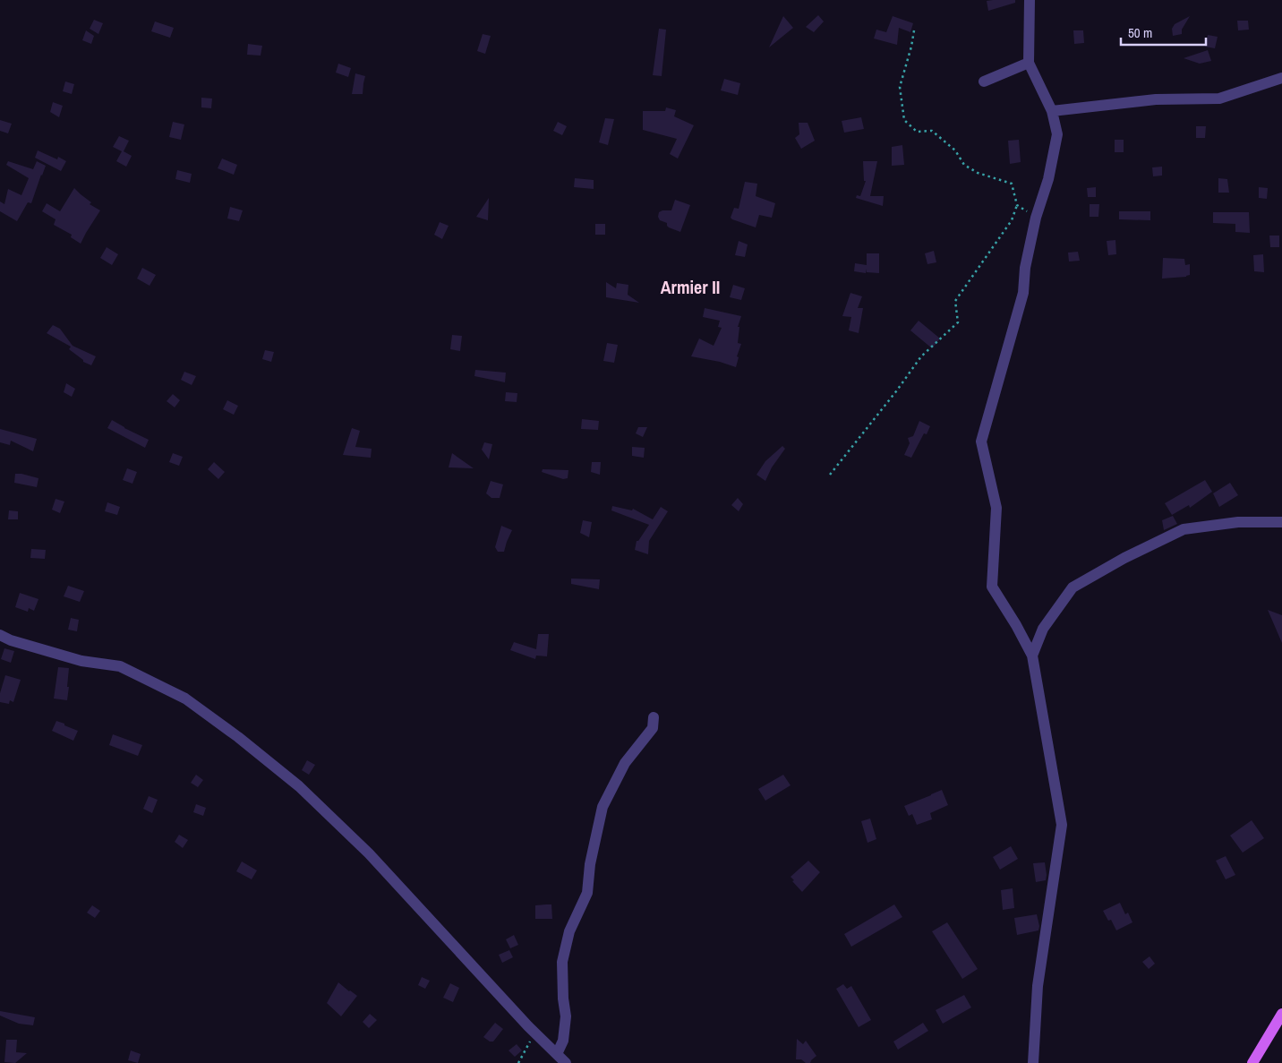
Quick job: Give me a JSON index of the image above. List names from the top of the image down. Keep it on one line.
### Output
{"districts":["Armier II"],"scale_bar":"50 m"}
